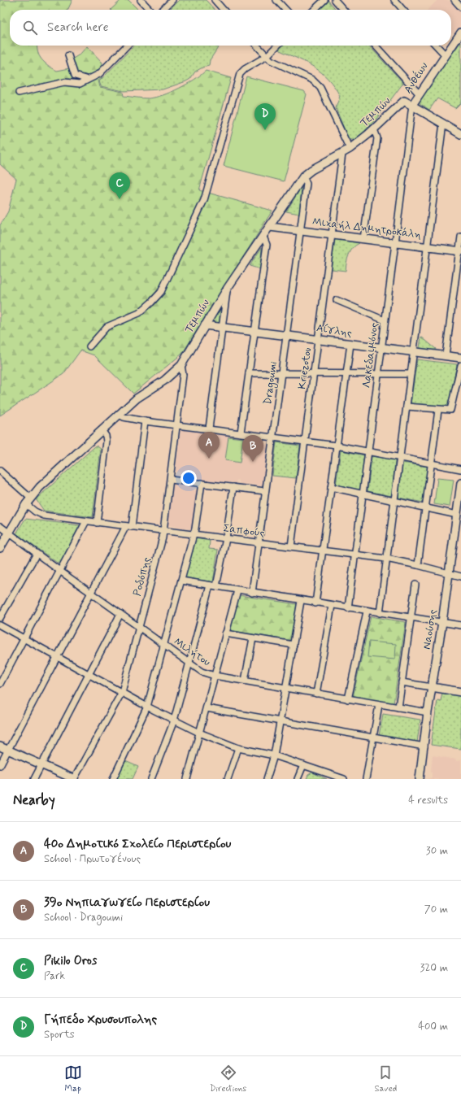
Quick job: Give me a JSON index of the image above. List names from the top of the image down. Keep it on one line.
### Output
{"streets":{"street":["Ανθέων","Τεμπών","Μιχαήλ Δημητροκάλη","Αίγλης","Λακεδαιμόνος","Kriezotou","Dragoumi","Σαπφούς","Ροδόπης","Ναούσης","Μιλήτου"]},"crossings":[["Ανθέων","Τεμπών"],["Ανθέων","Λακεδαιμόνος"],["Τεμπών","Μιχαήλ Δημητροκάλη"],["Τεμπών","Αίγλης"],["Τεμπών","Λακεδαιμόνος"],["Τεμπών","Kriezotou"],["Τεμπών","Dragoumi"],["Τεμπών","Σαπφούς"],["Τεμπών","Ροδόπης"],["Τεμπών","Μιλήτου"],["Μιχαήλ Δημητροκάλη","Λακεδαιμόνος"],["Μιχαήλ Δημητροκάλη","Kriezotou"],["Μιχαήλ Δημητροκάλη","Dragoumi"],["Αίγλης","Λακεδαιμόνος"],["Αίγλης","Kriezotou"],["Αίγλης","Dragoumi"],["Λακεδαιμόνος","Σαπφούς"],["Kriezotou","Σαπφούς"],["Dragoumi","Σαπφούς"],["Σαπφούς","Ροδόπης"],["Σαπφούς","Ναούσης"],["Ροδόπης","Μιλήτου"],["Ναούσης","Μιλήτου"]],"page":{"search":"Search here","pins":["D","C","A","B"],"heading":["Nearby","4 results"],"list":[{"mark":"A","name":"40ο Δημοτικό Σχολείο Περιστερίου","note":"School · Πρωτογένους","value":"30 m"},{"mark":"B","name":"39ο Νηπιαγωγείο Περιστερίου","note":"School · Dragoumi","value":"70 m"},{"mark":"C","name":"Pikilo Oros","note":"Park","value":"320 m"},{"mark":"D","name":"Γήπεδο Χρυσουπολης","note":"Sports","value":"400 m"}],"nav":["Map","Directions","Saved"]}}
